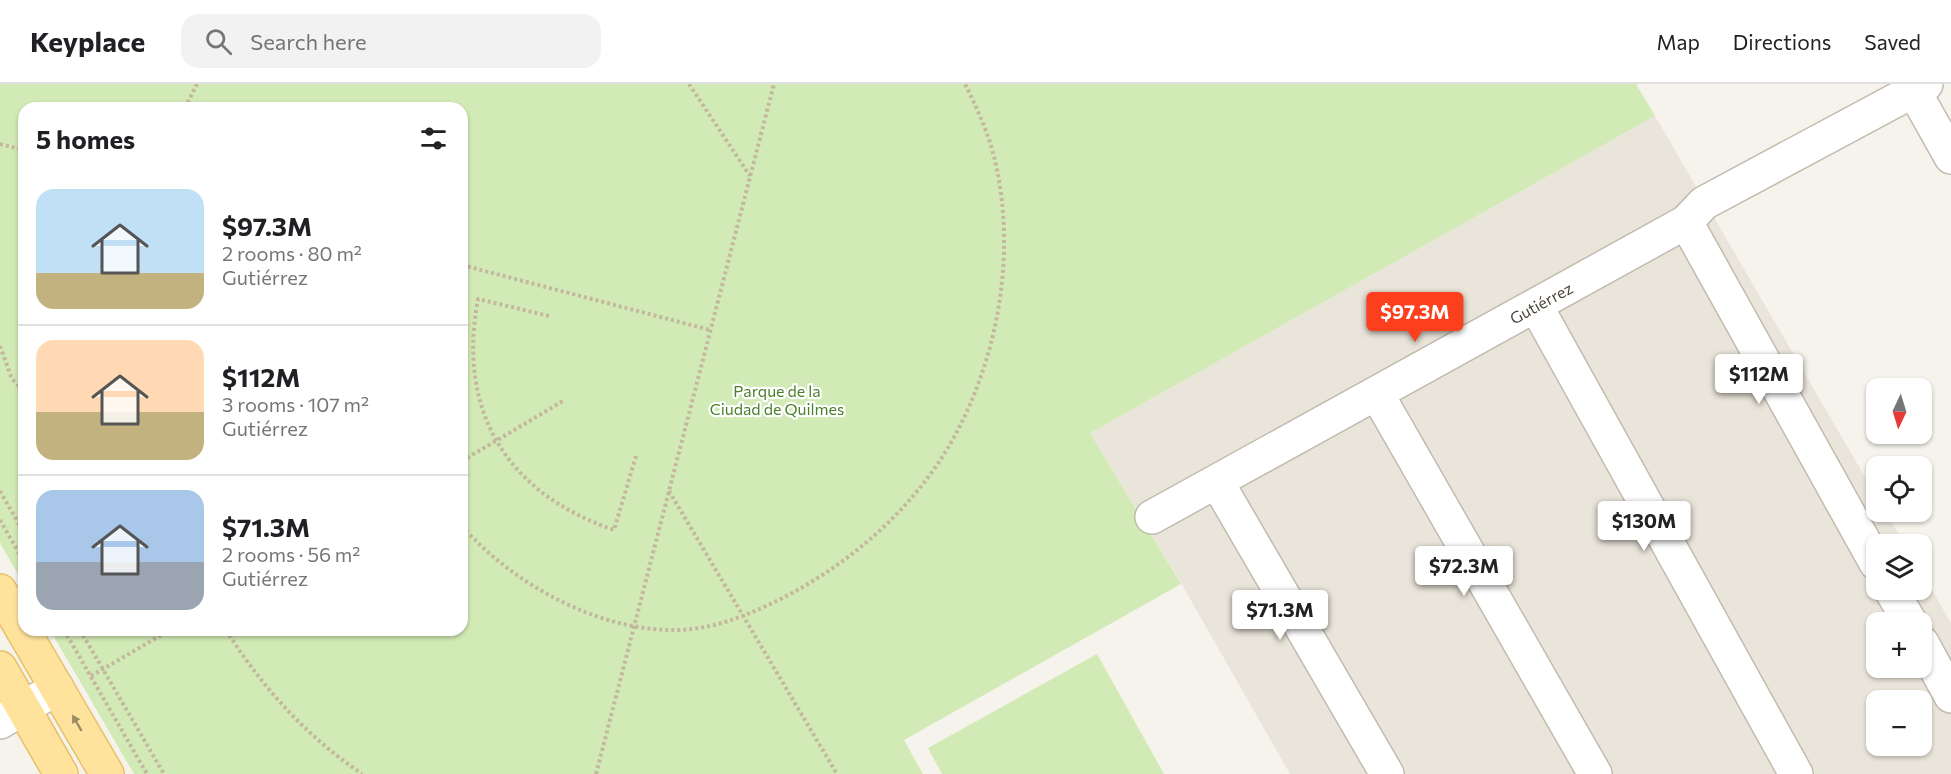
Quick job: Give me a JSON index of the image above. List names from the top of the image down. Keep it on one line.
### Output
{"streets":{"street":["Gutiérrez"]},"parks":["Parque de la Ciudad de Quilmes"],"north":"bottom","page":{"header":"Keyplace","search":"Search here","nav":["Map","Directions","Saved"],"heading":"5 homes","list":[{"name":"$97.3M","note":"2 rooms · 80 m² · Gutiérrez"},{"name":"$112M","note":"3 rooms · 107 m² · Gutiérrez"},{"name":"$71.3M","note":"2 rooms · 56 m² · Gutiérrez"}],"price":["$97.3M","$112M","$130M","$72.3M","$71.3M"],"map_buttons":["+","−"]}}
